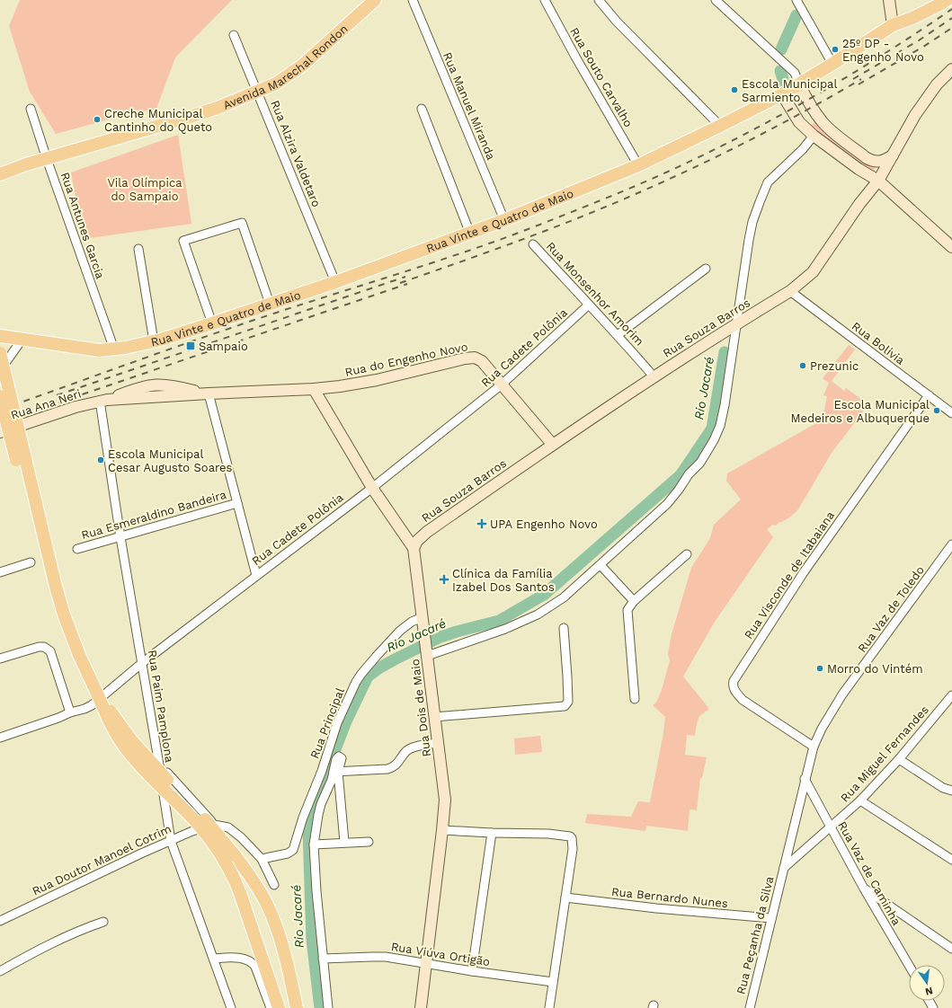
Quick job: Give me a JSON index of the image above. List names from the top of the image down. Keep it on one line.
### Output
{"streets":{"main road":["Avenida Marechal Rondon","Rua Vinte e Quatro de Maio","Rua Souza Barros","Rua do Engenho Novo","Rua Ana Neri","Rua Dois de Maio"],"street":["Rua Souto Carvalho","Rua Manuel Miranda","Rua Alzira Valdetaro","Rua Antunes Garcia","Rua Monsenhor Amorim","Rua Bolívia","Rua Cadete Polônia","Rua Esmeraldino Bandeira","Rua Visconde de Itabaiana","Rua Vaz de Toledo","Rua Paim Pamplona","Rua Principal","Rua Miguel Fernandes","Rua Doutor Manoel Cotrim","Rua Vaz de Caminha","Rua Bernardo Nunes","Rua Peçanha da Silva","Rua Viúva Ortigão"]},"crossings":[["Avenida Marechal Rondon","Rua Alzira Valdetaro"],["Avenida Marechal Rondon","Rua Antunes Garcia"],["Rua Souto Carvalho","Rua Vinte e Quatro de Maio"],["Rua Manuel Miranda","Rua Vinte e Quatro de Maio"],["Rua Alzira Valdetaro","Rua Vinte e Quatro de Maio"],["Rua Vinte e Quatro de Maio","Rua Antunes Garcia"],["Rua Monsenhor Amorim","Rua Souza Barros"],["Rua Monsenhor Amorim","Rua Cadete Polônia"],["Rua Souza Barros","Rua Bolívia"],["Rua Souza Barros","Rua do Engenho Novo"],["Rua Souza Barros","Rua Dois de Maio"],["Rua Bolívia","Rua Visconde de Itabaiana"],["Rua Cadete Polônia","Rua do Engenho Novo"],["Rua Cadete Polônia","Rua Paim Pamplona"],["Rua Cadete Polônia","Rua Dois de Maio"],["Rua do Engenho Novo","Rua Ana Neri"],["Rua do Engenho Novo","Rua Paim Pamplona"],["Rua do Engenho Novo","Rua Dois de Maio"],["Rua Ana Neri","Rua Paim Pamplona"],["Rua Esmeraldino Bandeira","Rua Paim Pamplona"],["Rua Visconde de Itabaiana","Rua Vaz de Toledo"],["Rua Vaz de Toledo","Rua Miguel Fernandes"],["Rua Vaz de Toledo","Rua Vaz de Caminha"],["Rua Vaz de Toledo","Rua Peçanha da Silva"],["Rua Paim Pamplona","Rua Doutor Manoel Cotrim"],["Rua Dois de Maio","Rua Principal"],["Rua Dois de Maio","Rua Viúva Ortigão"],["Rua Miguel Fernandes","Rua Vaz de Caminha"],["Rua Miguel Fernandes","Rua Peçanha da Silva"],["Rua Bernardo Nunes","Rua Peçanha da Silva"]],"water":["Rio Jacaré"],"parks":["Vila Olímpica do Sampaio"],"places":{"other":["25º DP - Engenho Novo","Escola Municipal Sarmiento","Creche Municipal Cantinho do Queto","Prezunic","Escola Municipal Medeiros e Albuquerque","Escola Municipal Cesar Augusto Soares","Morro do Vintém"],"transit":["Sampaio"],"health":["UPA Engenho Novo","Clínica da Família Izabel Dos Santos"]},"north":"bottom"}
